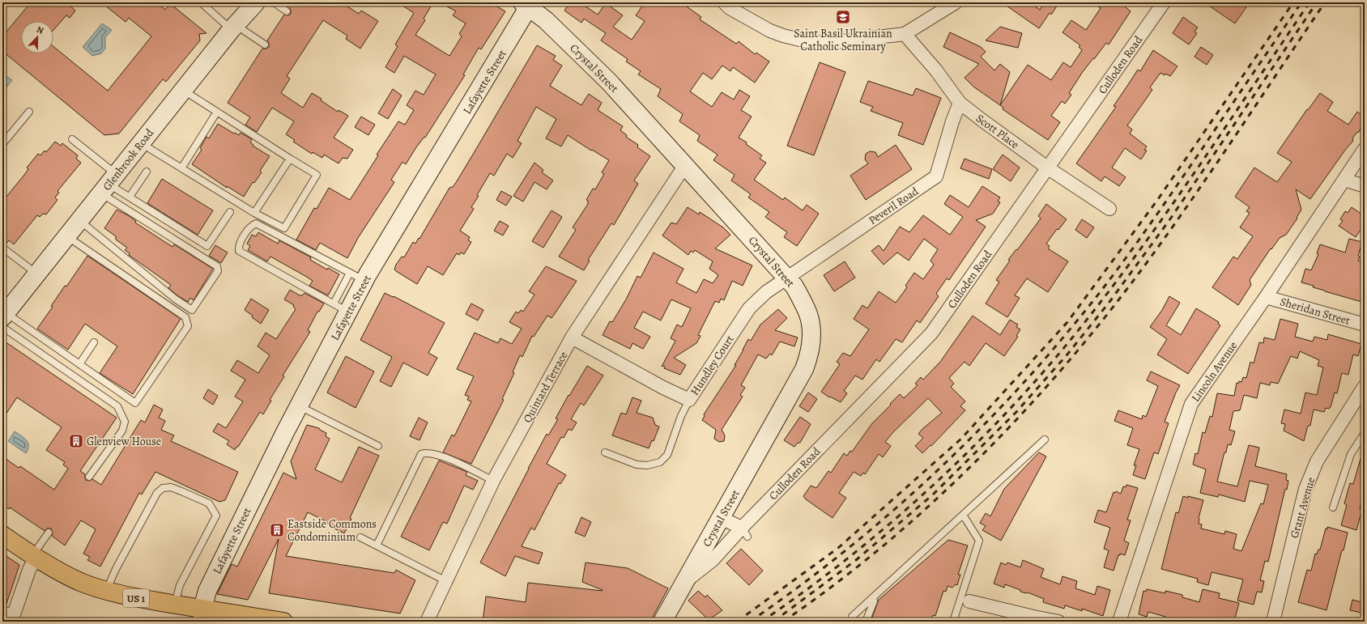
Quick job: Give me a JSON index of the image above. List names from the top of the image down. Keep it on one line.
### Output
{"streets":{"main road":["US 1"],"street":["Culloden Road","Crystal Street","Lafayette Street","Scott Place","Glenbrook Road","Peveril Road","Sheridan Street","Hundley Court","Lincoln Avenue","Quintard Terrace","Grant Avenue"]},"crossings":[["Culloden Road","Crystal Street"],["Culloden Road","Scott Place"],["Crystal Street","Lafayette Street"],["Crystal Street","Peveril Road"],["Crystal Street","Hundley Court"],["Crystal Street","Quintard Terrace"],["Lafayette Street","US 1"],["Scott Place","Peveril Road"],["Peveril Road","Hundley Court"],["Sheridan Street","Lincoln Avenue"],["Hundley Court","Quintard Terrace"]],"places":{"school or university":["Saint Basil Ukrainian Catholic Seminary"],"building":["Glenview House","Eastside Commons Condominium"]},"north":"top"}
